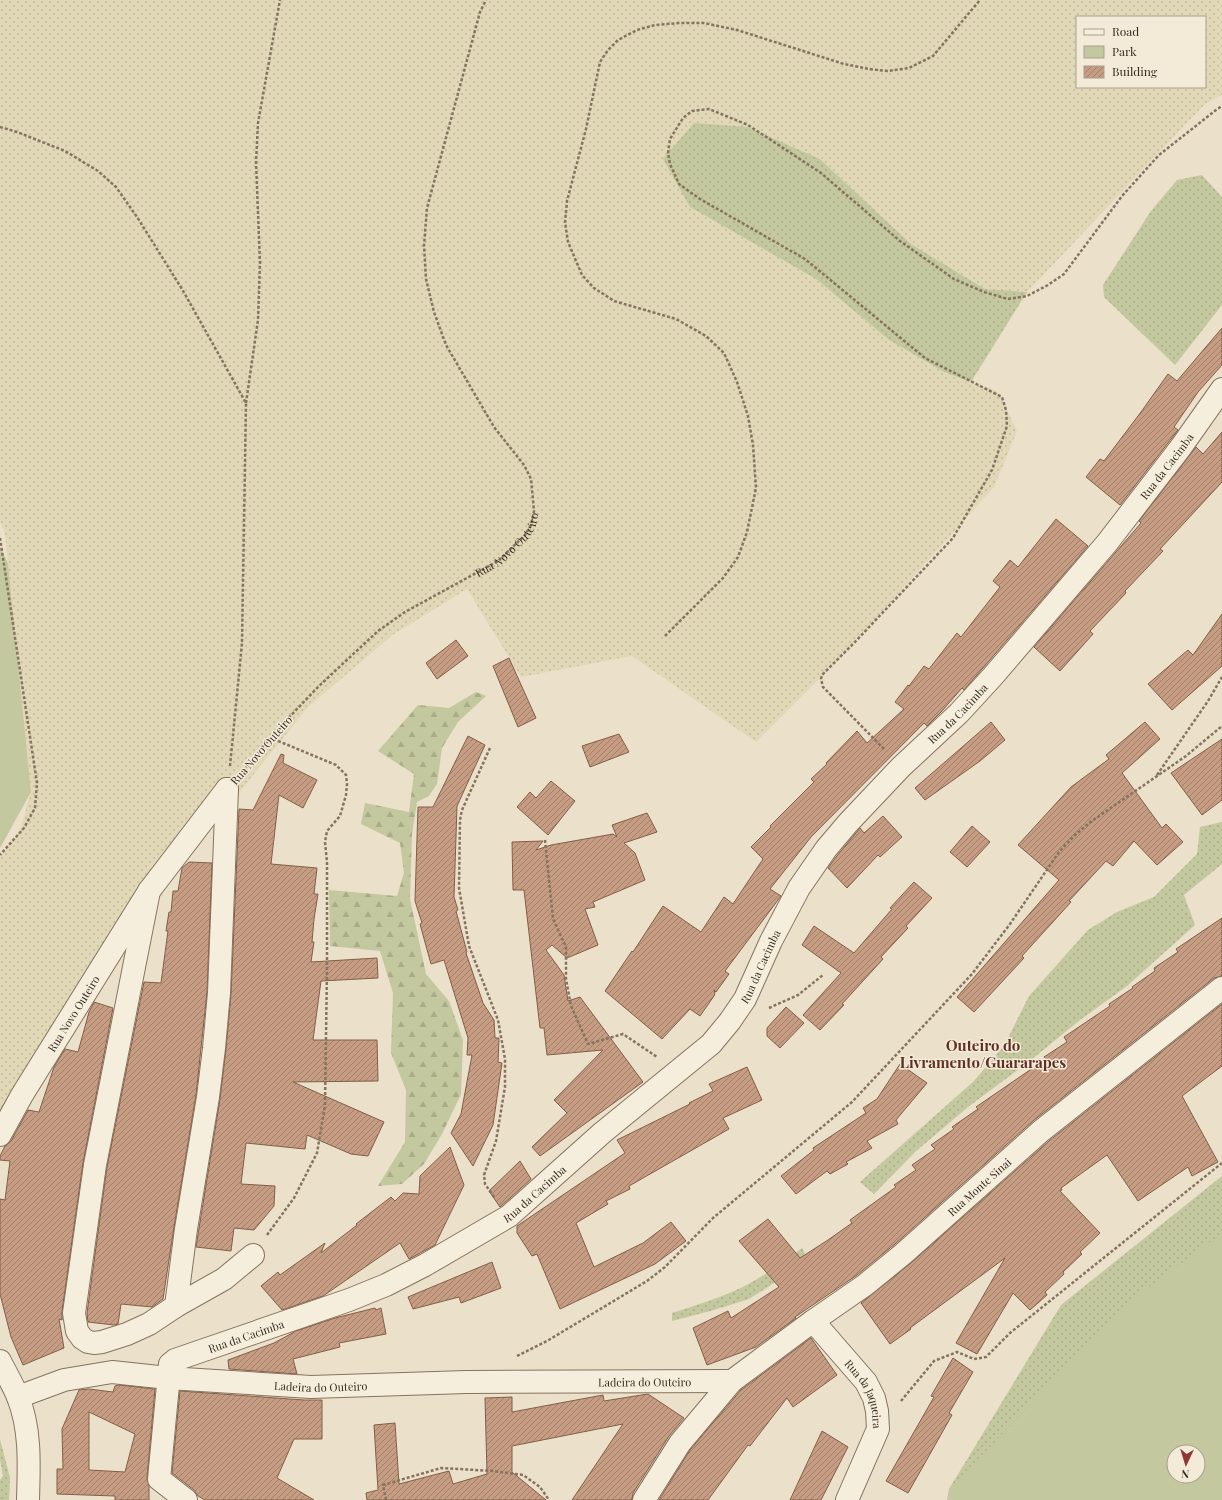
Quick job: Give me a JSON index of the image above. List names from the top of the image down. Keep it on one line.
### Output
{"streets":{"street":["Rua da Cacimba","Rua Novo Outeiro","Rua Monte Sinai","Ladeira do Outeiro","Rua da Jaqueira"]},"crossings":[["Rua da Cacimba","Ladeira do Outeiro"],["Rua Monte Sinai","Ladeira do Outeiro"],["Rua Monte Sinai","Rua da Jaqueira"]],"districts":["Outeiro do Livramento/Guararapes"],"legend":["Road","Park","Building"],"north":"bottom"}
